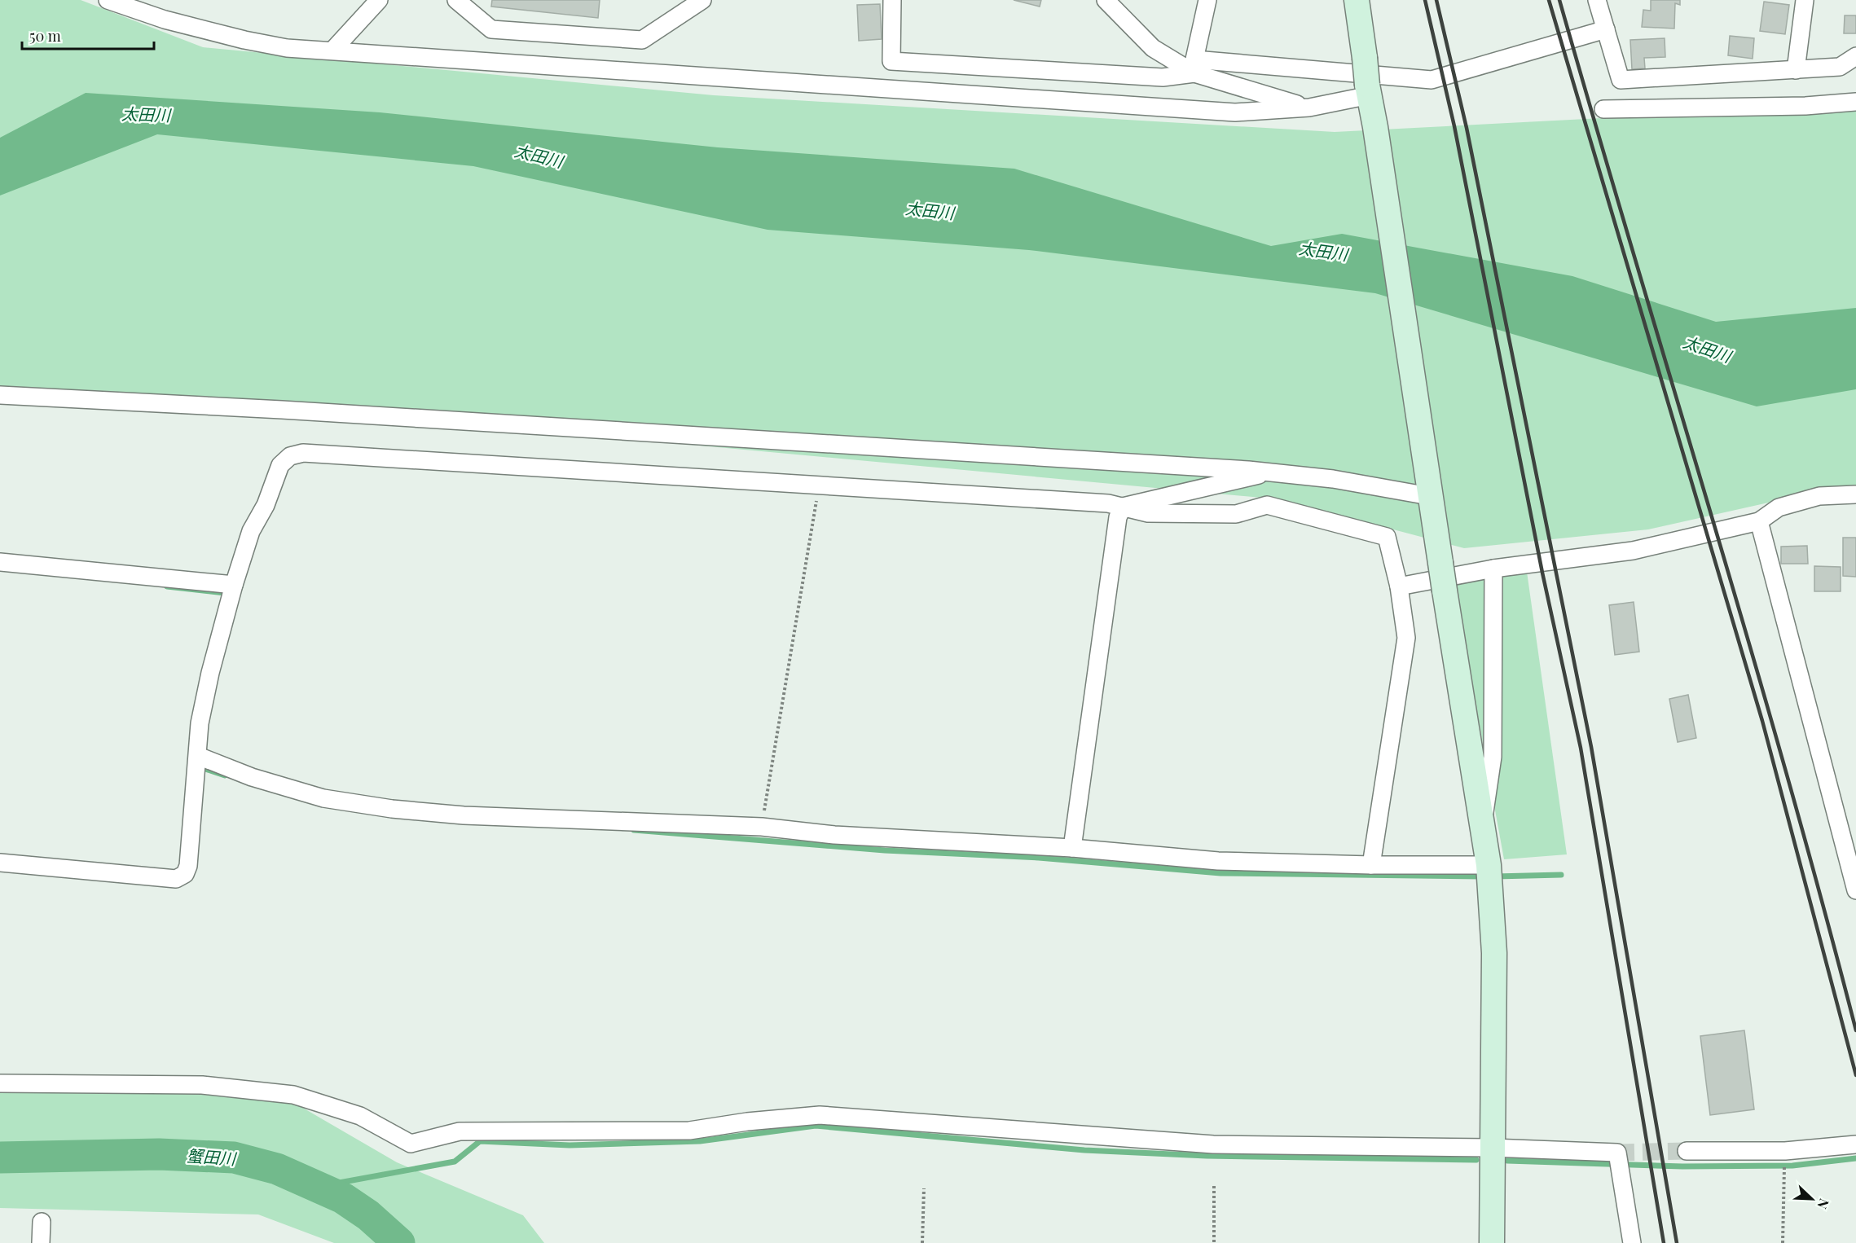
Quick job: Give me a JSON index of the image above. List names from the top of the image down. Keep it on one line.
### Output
{"water":["太田川","蟹田川"],"scale_bar":"50 m","north":"bottom right"}
